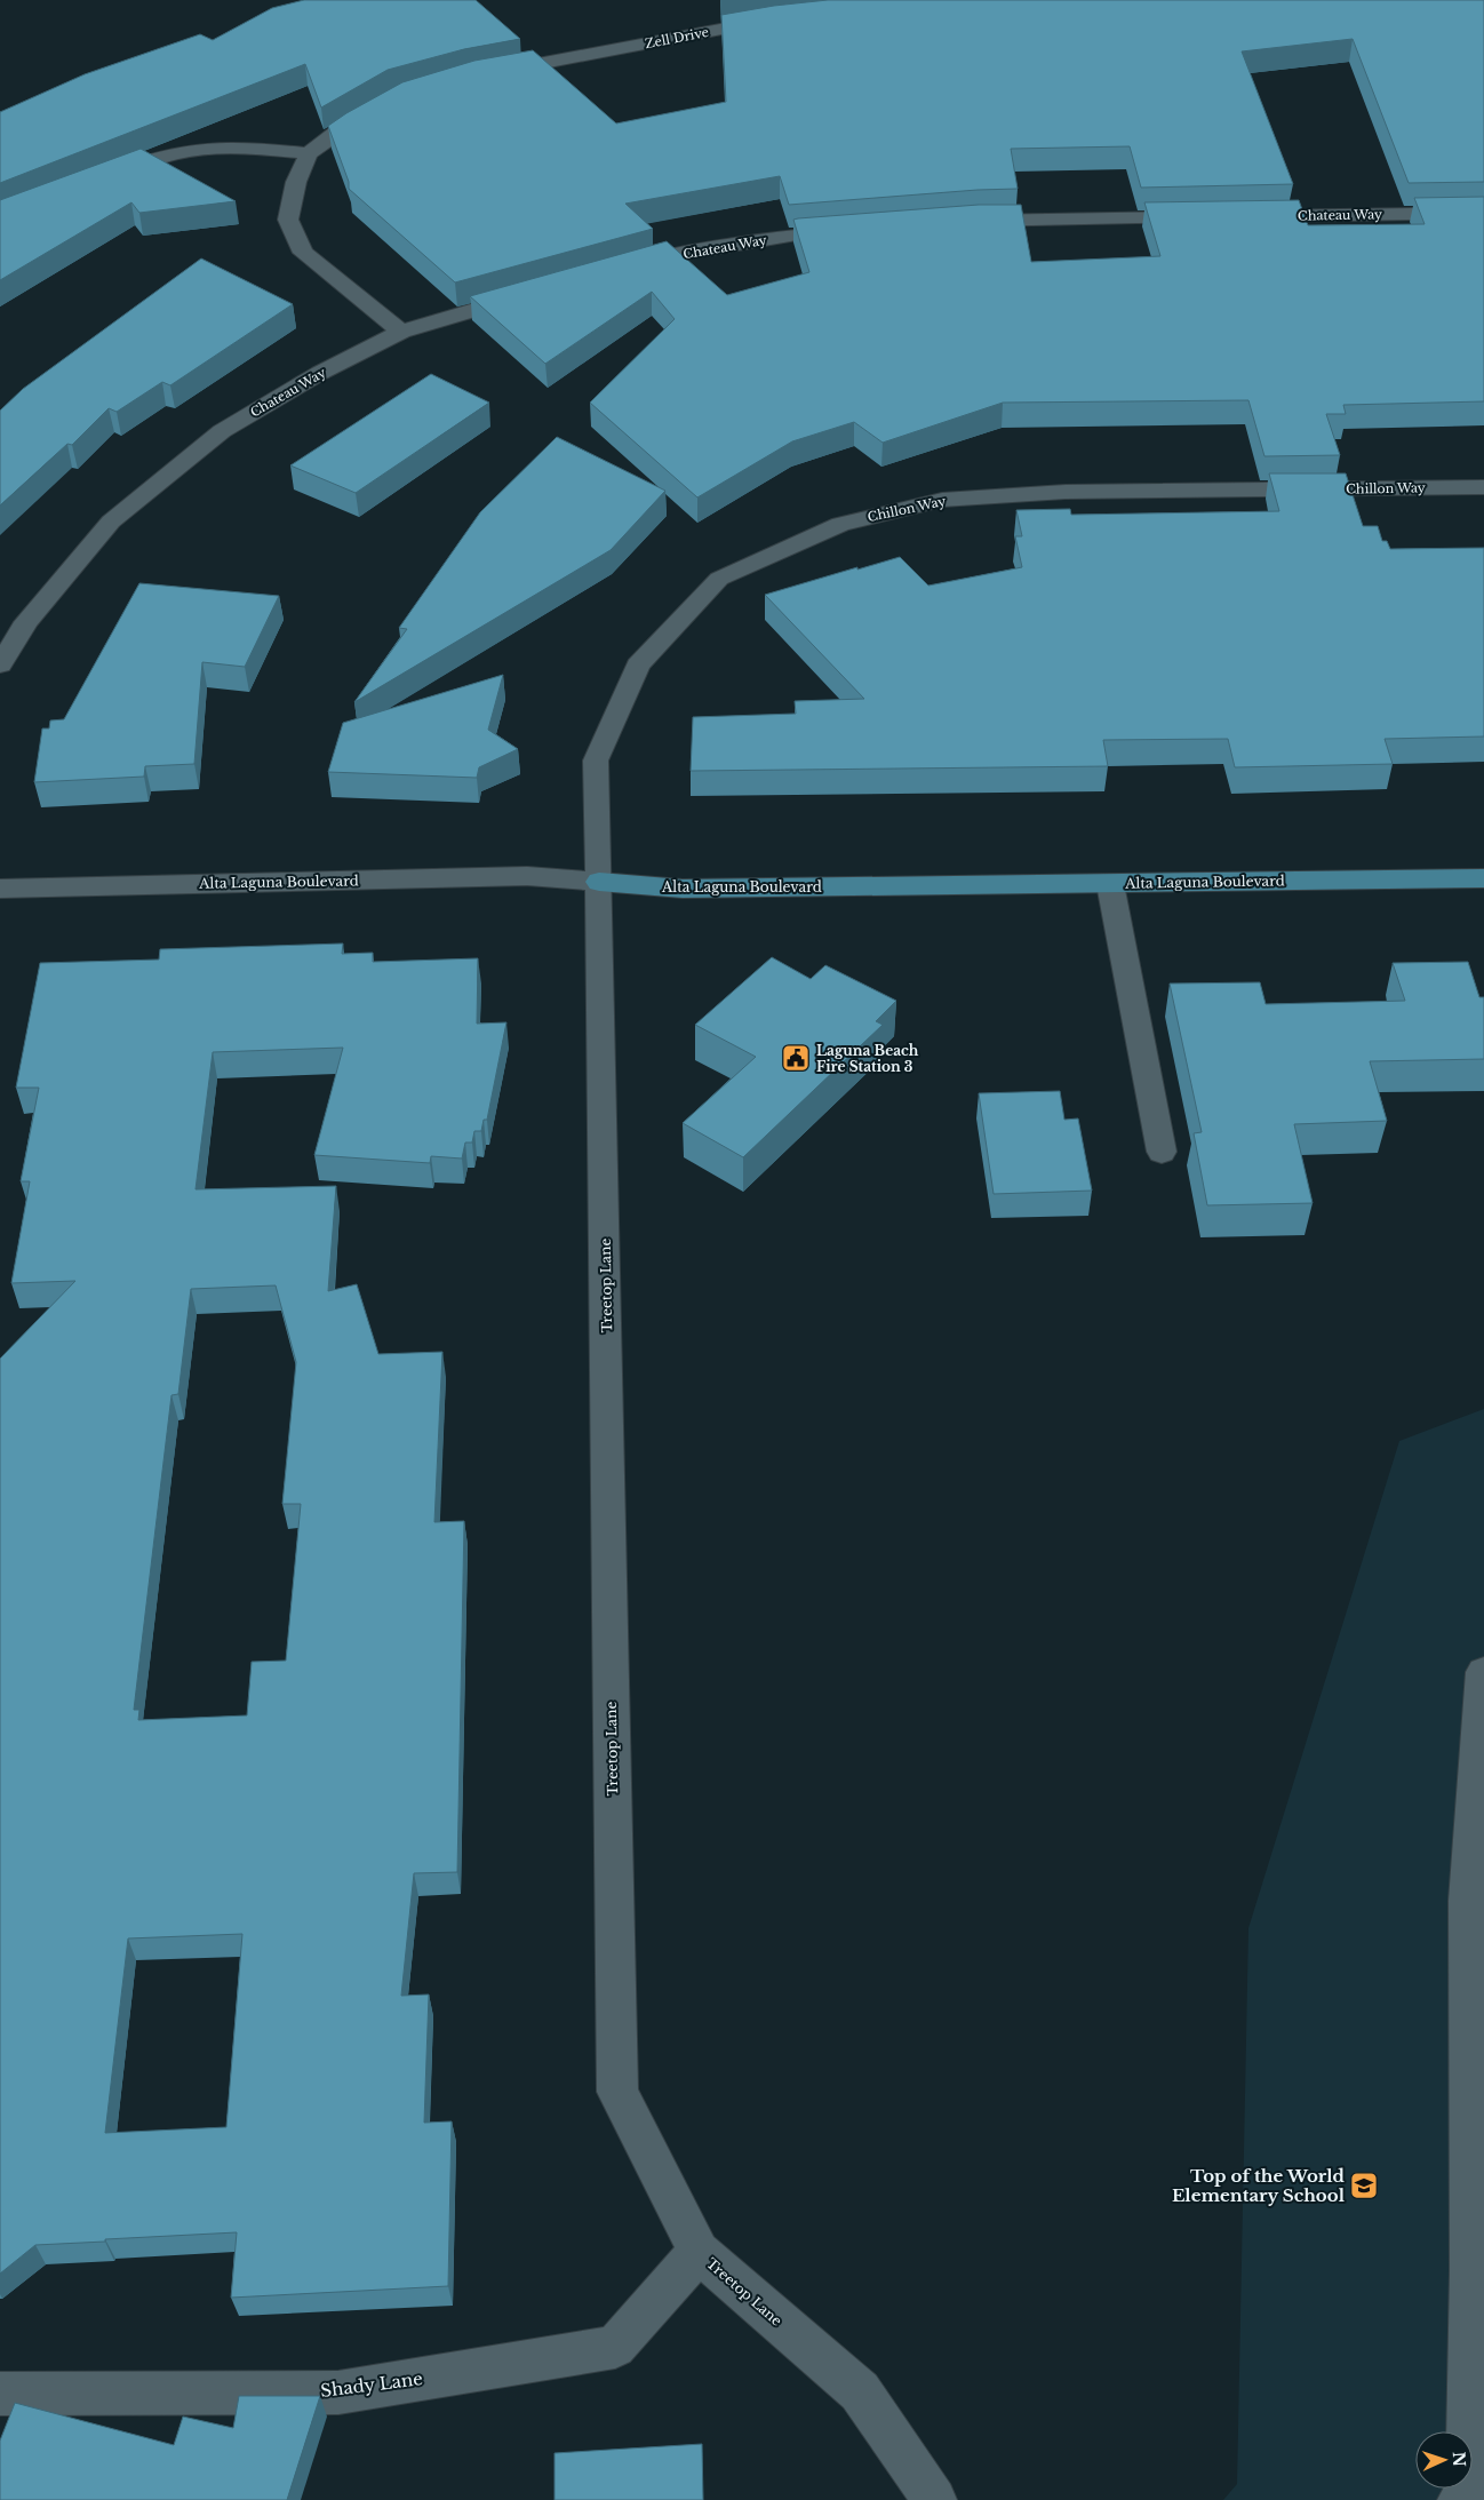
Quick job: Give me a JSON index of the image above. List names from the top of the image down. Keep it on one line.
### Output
{"streets":{"main road":["Alta Laguna Boulevard"],"street":["Zell Drive","Chateau Way","Chillon Way","Treetop Lane","Shady Lane"]},"crossings":[["Chillon Way","Alta Laguna Boulevard"],["Chillon Way","Treetop Lane"],["Alta Laguna Boulevard","Treetop Lane"],["Treetop Lane","Shady Lane"]],"places":{"public building":["Laguna Beach Fire Station 3"],"school or university":["Top of the World Elementary School"]},"north":"right"}
